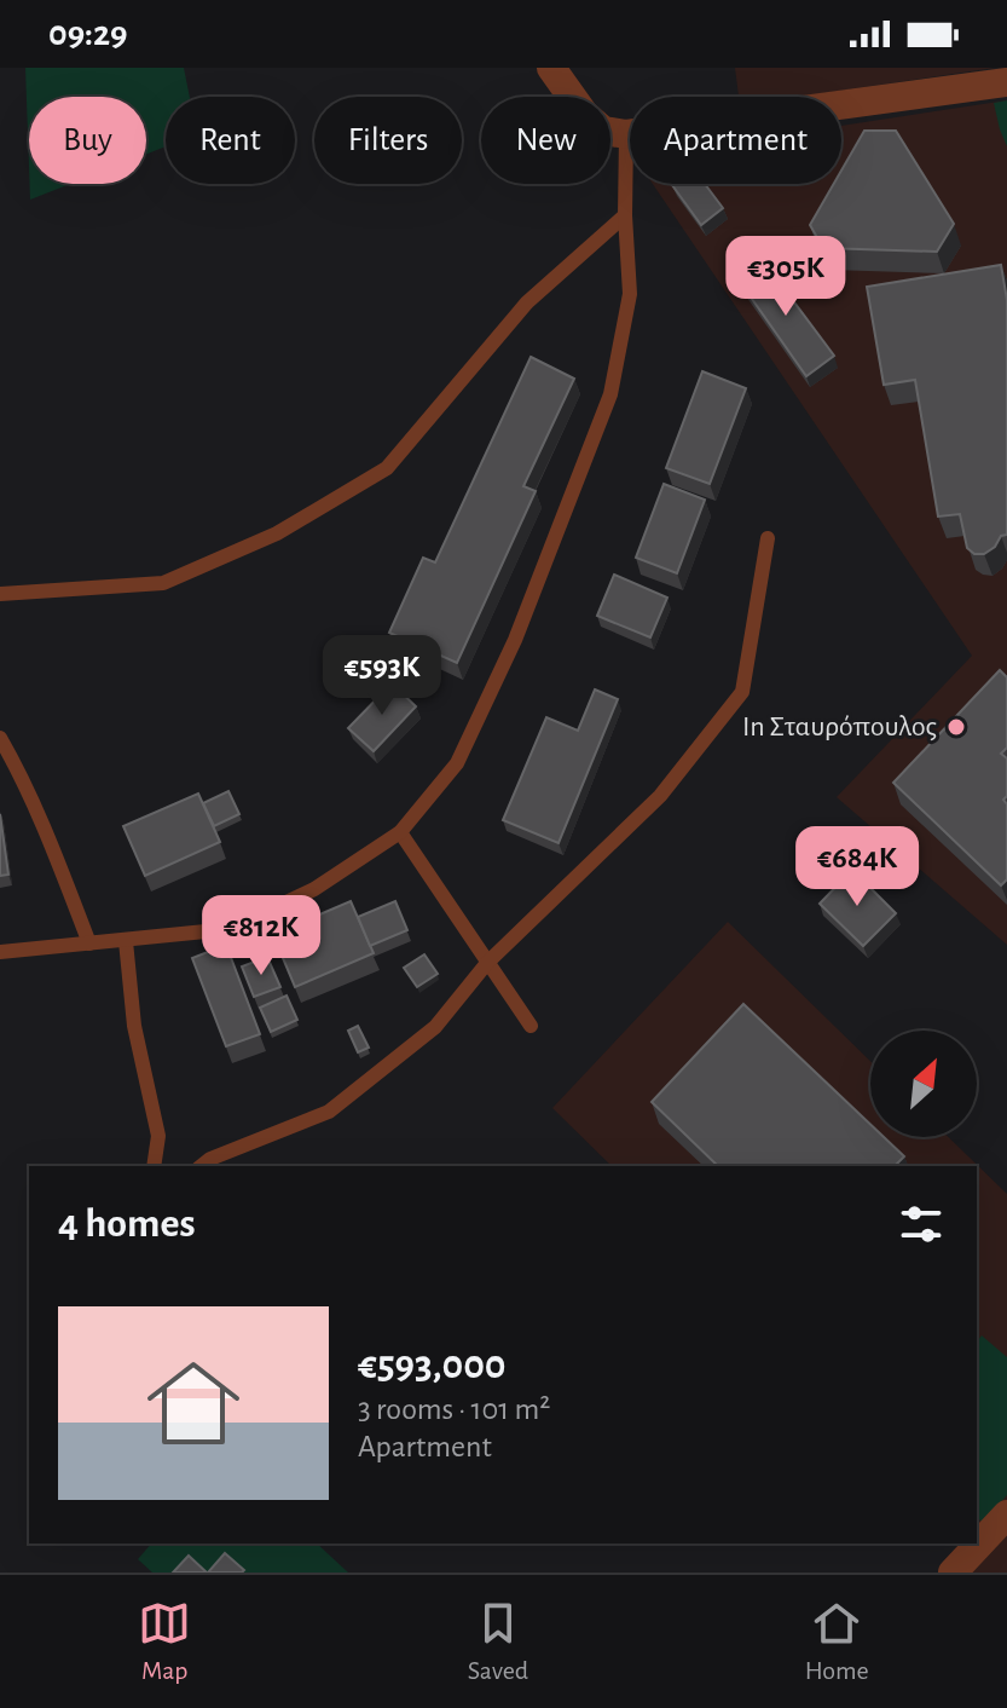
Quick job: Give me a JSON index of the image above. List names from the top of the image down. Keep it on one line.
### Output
{"places":["In Σταυρόπουλος"],"north":"top right","page":{"status":"09:29","chip":["Buy","Rent","Filters","New","Apartment"],"price":["€305K","€593K","€684K","€812K"],"heading":"4 homes","list":[{"name":"€593,000","note":"3 rooms · 101 m² · Apartment"}],"tabs":["Map","Saved","Home"]}}
